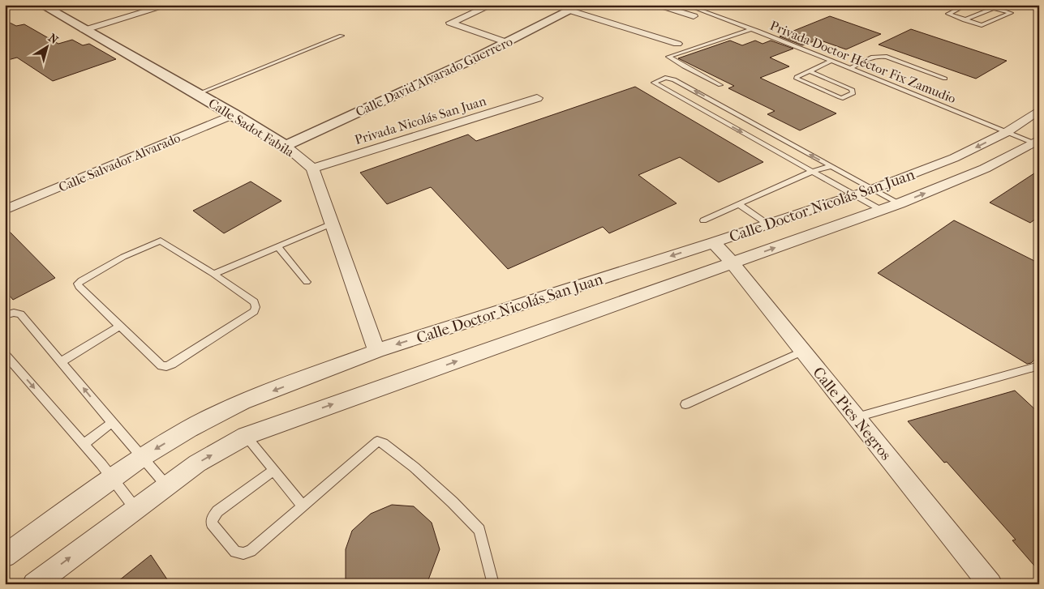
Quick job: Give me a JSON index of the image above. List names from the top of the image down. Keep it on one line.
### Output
{"streets":{"street":["Calle David Alvarado Guerrero","Privada Nicolás San Juan","Calle Sadot Fabila","Calle Salvador Alvarado","Calle Doctor Nicolás San Juan","Calle Pies Negros"],"lane":["Privada Doctor Héctor Fix Zamudio"]},"crossings":[["Privada Doctor Héctor Fix Zamudio","Calle Doctor Nicolás San Juan"],["Calle David Alvarado Guerrero","Calle Sadot Fabila"],["Privada Nicolás San Juan","Calle Sadot Fabila"],["Calle Sadot Fabila","Calle Salvador Alvarado"],["Calle Doctor Nicolás San Juan","Calle Pies Negros"]],"north":"top right"}
